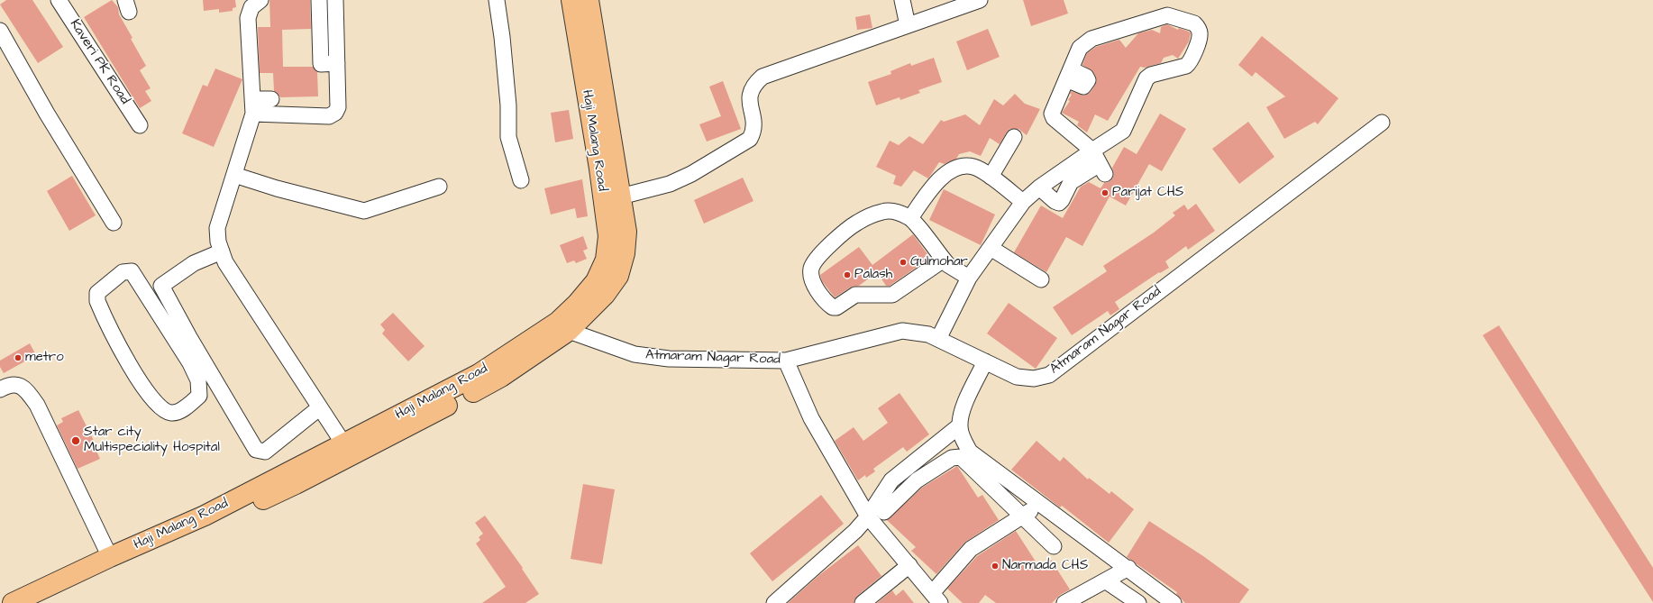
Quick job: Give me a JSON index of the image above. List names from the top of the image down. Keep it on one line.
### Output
{"streets":{"main road":["Haji Malang Road"],"street":["Kaveri PK Road","Atmaram Nagar Road"]},"crossings":[["Haji Malang Road","Atmaram Nagar Road"]],"places":["Parijat CHS","Gulmohar","Palash","metro","Star city Multispeciality Hospital","Narmada CHS"]}
